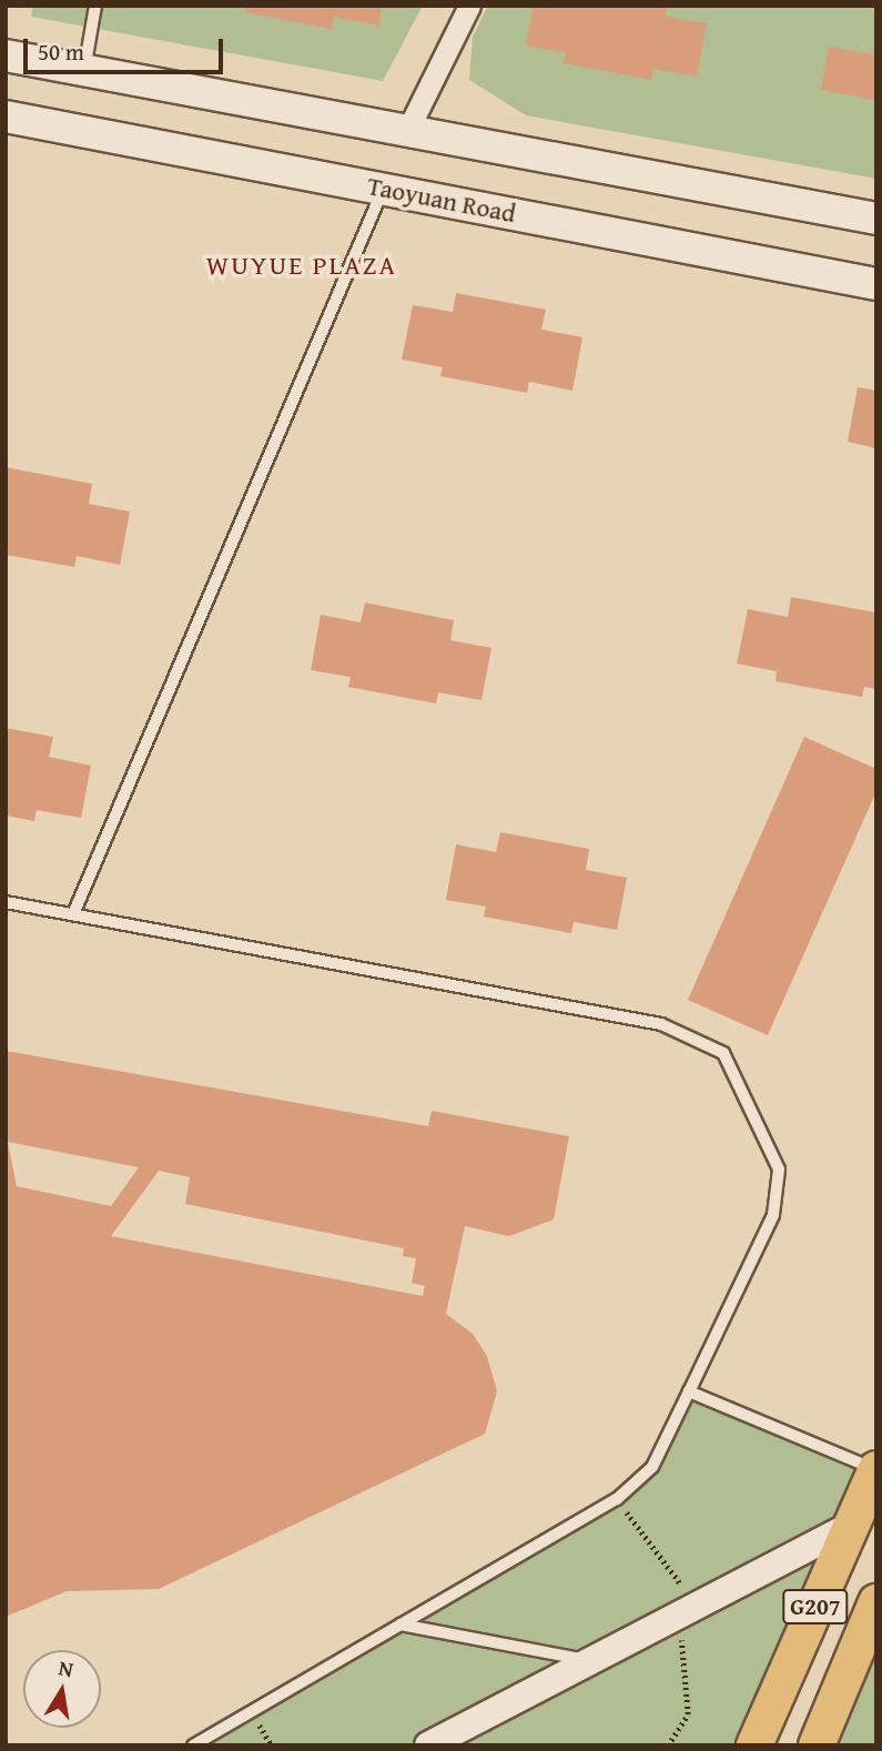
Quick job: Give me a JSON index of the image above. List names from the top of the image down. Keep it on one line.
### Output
{"streets":{"highway":["G207"],"main road":["Taoyuan Road"]},"districts":["WUYUE PLAZA"],"scale_bar":"50 m","north":"top"}
